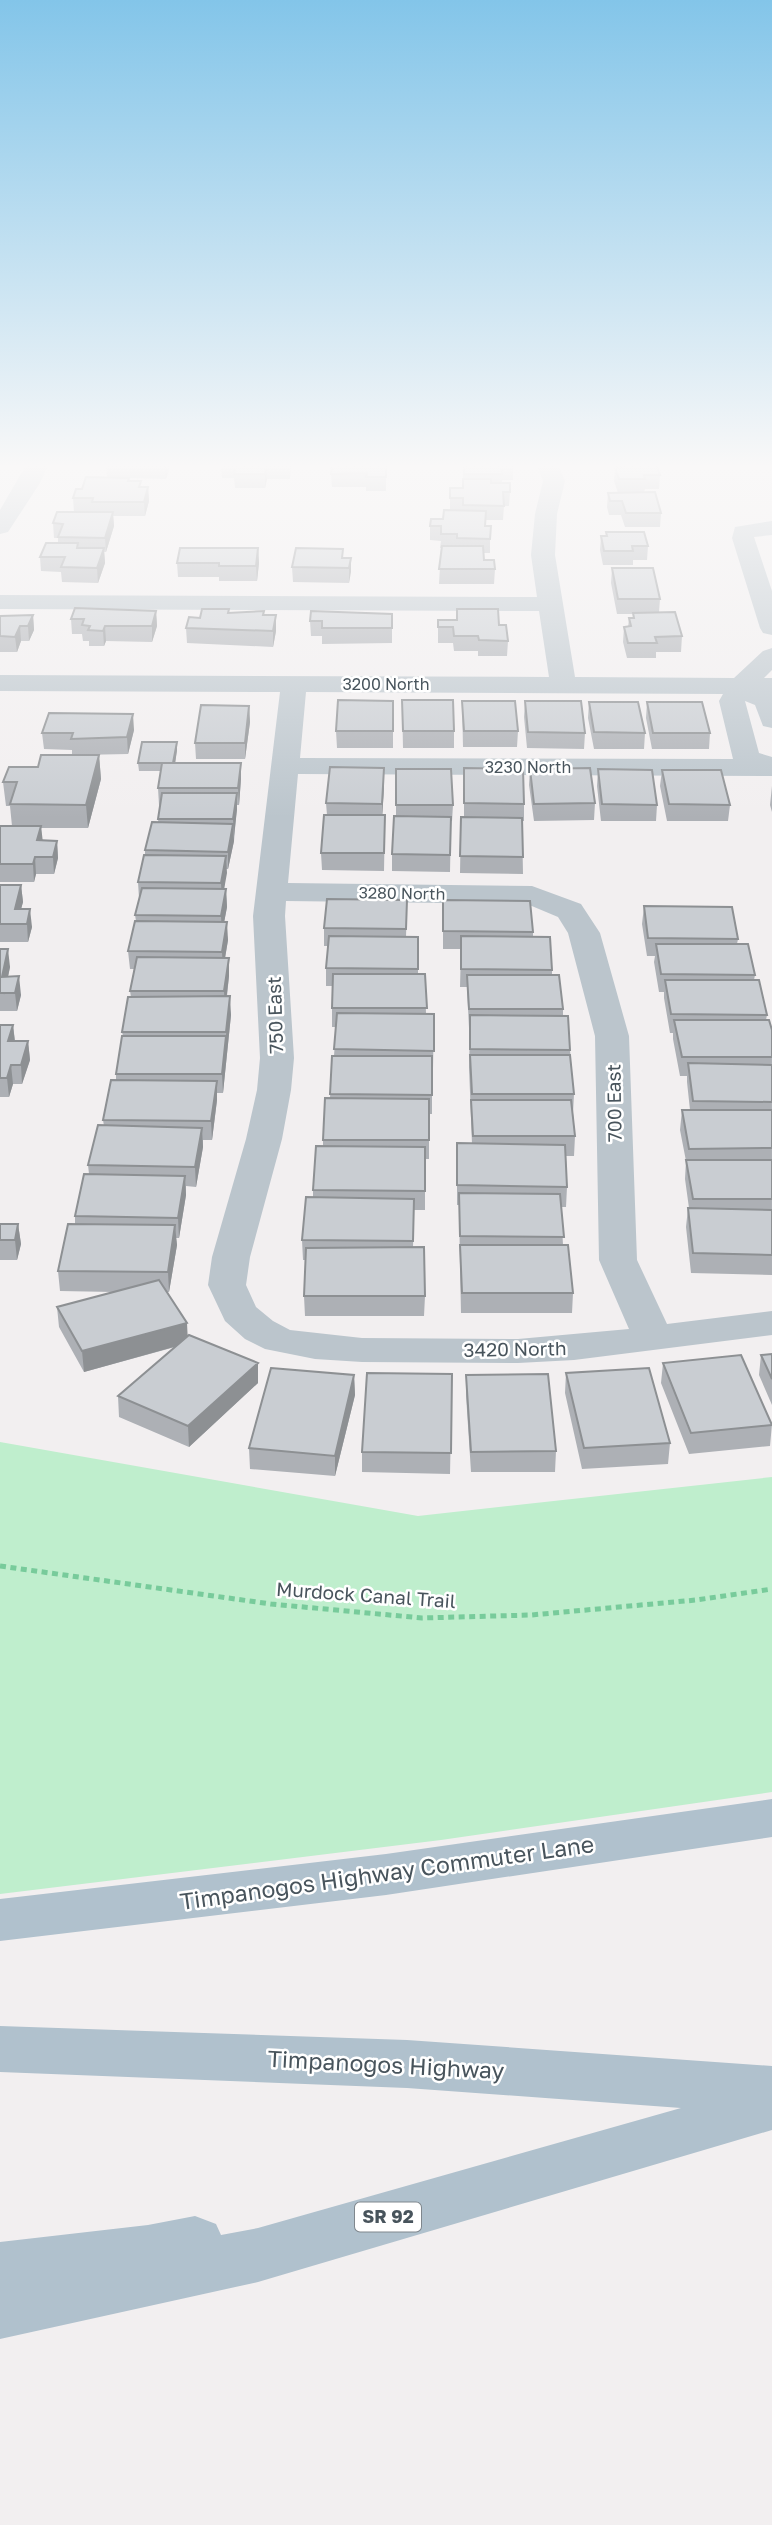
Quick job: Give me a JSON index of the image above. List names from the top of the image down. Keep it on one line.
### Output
{"streets":{"main road":["Timpanogos Highway Commuter Lane","Timpanogos Highway","SR 92"],"street":["3200 North","3230 North","3280 North","750 East","700 East","3420 North"],"path":["Murdock Canal Trail"]},"crossings":[["3200 North","750 East"],["3230 North","750 East"],["3280 North","750 East"],["3280 North","700 East"],["750 East","3420 North"],["700 East","3420 North"]]}
